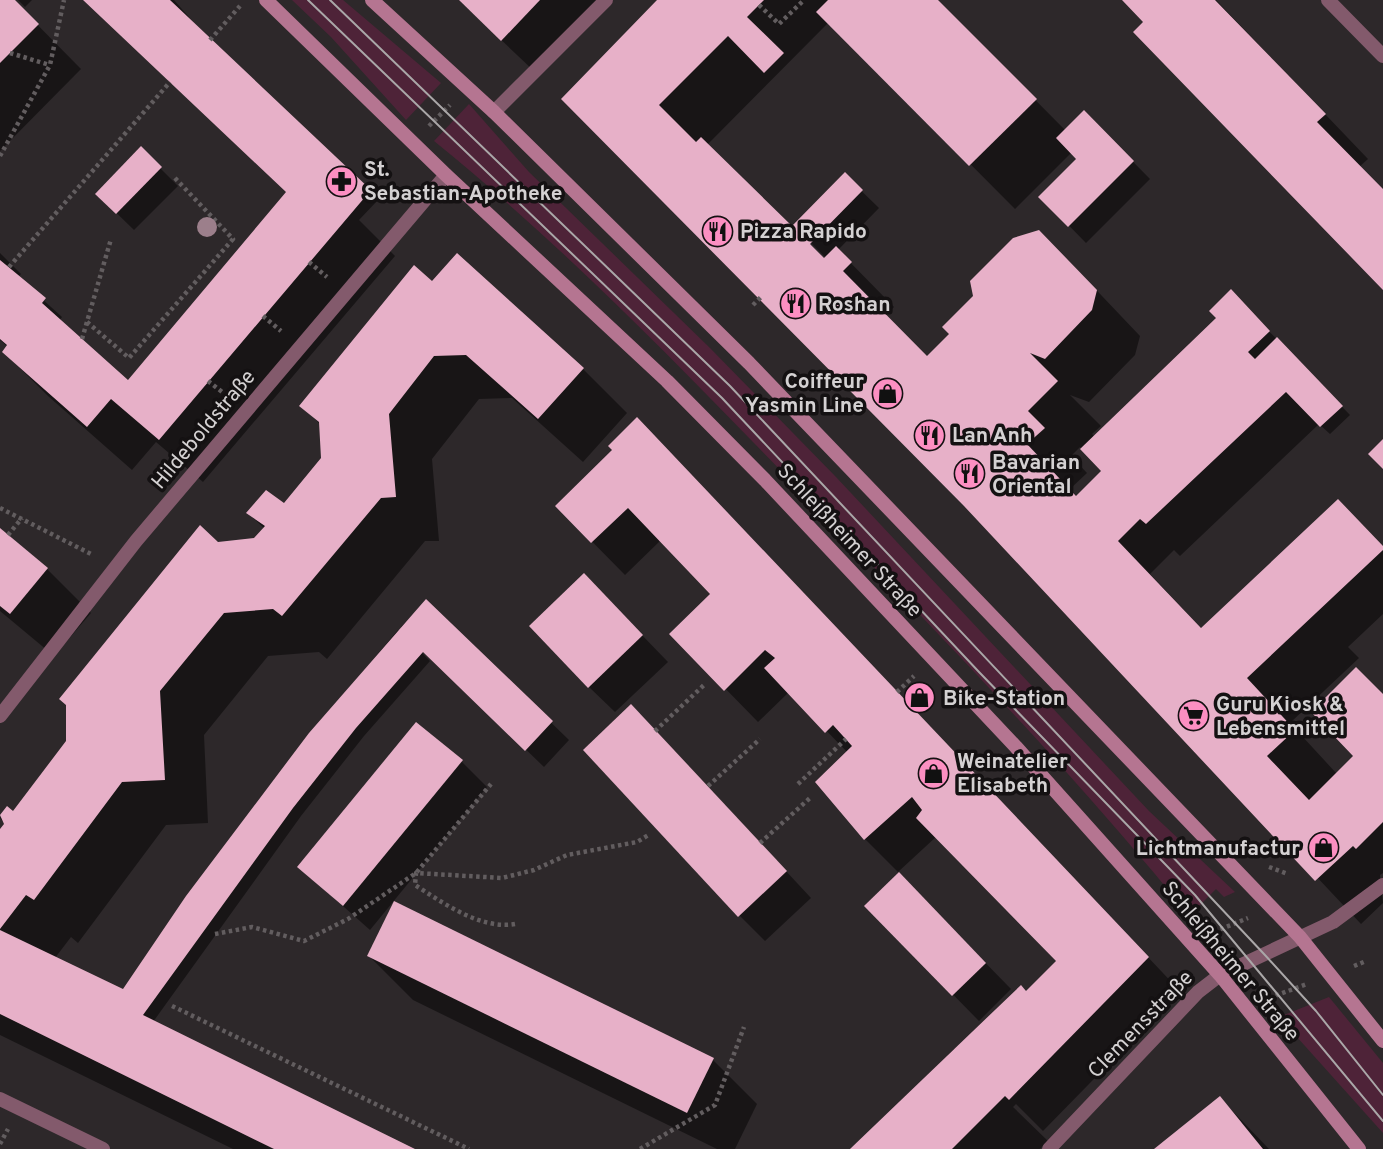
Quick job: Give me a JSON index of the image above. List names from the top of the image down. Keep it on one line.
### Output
{"streets":{"main road":["Schleißheimer Straße"],"street":["Hildeboldstraße","Clemensstraße"]},"crossings":[["Hildeboldstraße","Schleißheimer Straße"],["Schleißheimer Straße","Clemensstraße"]],"places":{"pharmacy":["St. Sebastian-Apotheke"],"restaurant":["Pizza Rapido","Roshan","Lan Anh","Bavarian Oriental"],"shop":["Coiffeur Yasmin Line","Bike-Station","Weinatelier Elisabeth","Lichtmanufactur"],"supermarket":["Guru Kiosk & Lebensmittel"]}}
